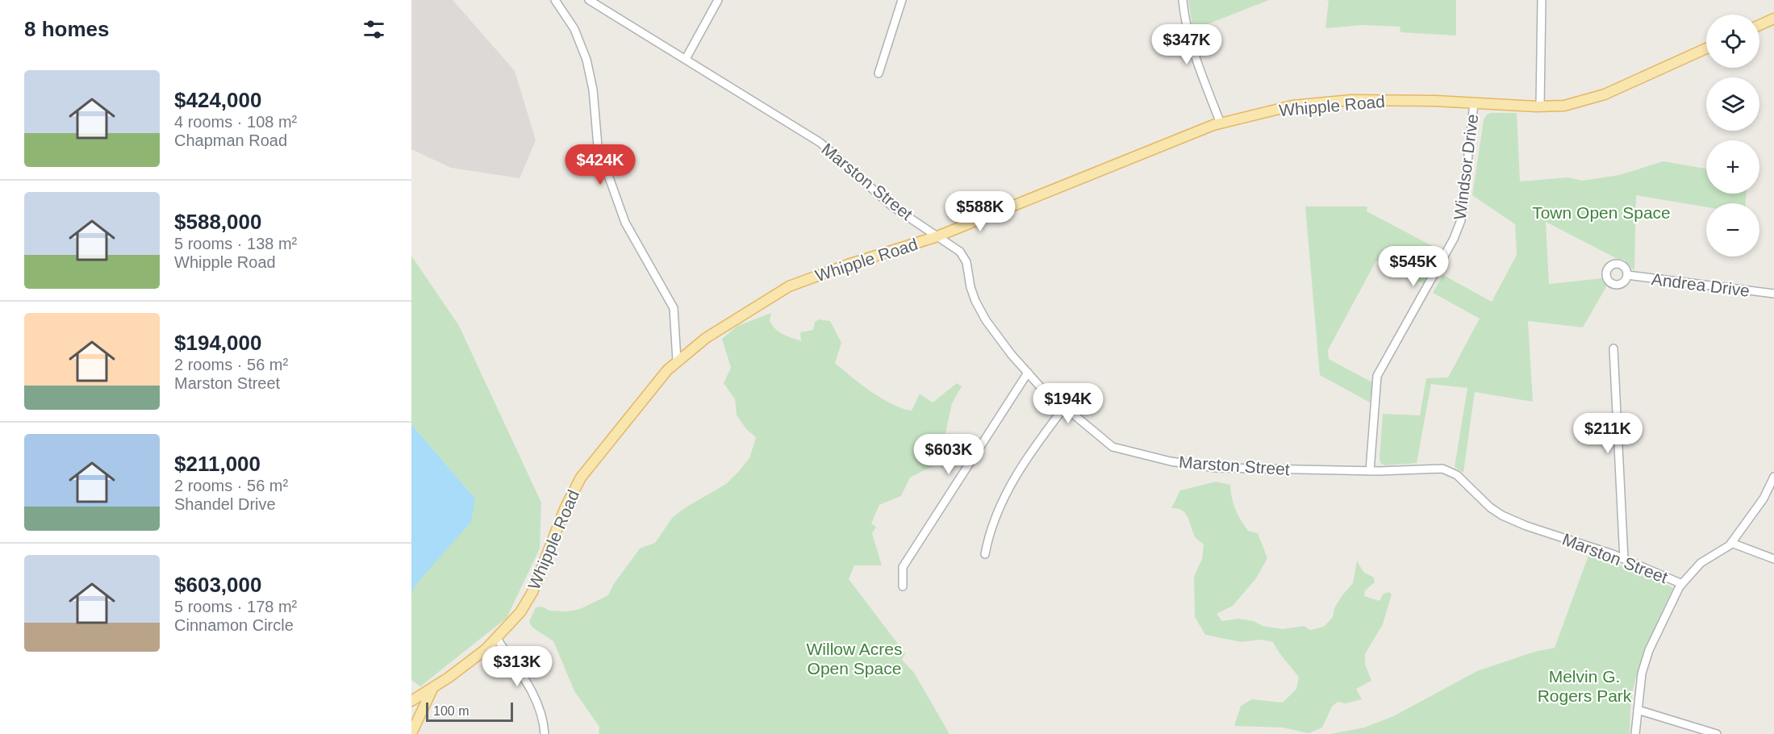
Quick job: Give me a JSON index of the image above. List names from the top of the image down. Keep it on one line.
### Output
{"streets":{"main road":["Whipple Road"],"street":["Windsor Drive","Marston Street","Andrea Drive"]},"crossings":[["Whipple Road","Windsor Drive"],["Whipple Road","Marston Street"],["Windsor Drive","Marston Street"]],"parks":["Town Open Space","Willow Acres Open Space","Melvin G. Rogers Park"],"scale_bar":"100 m","page":{"heading":"8 homes","map_buttons":["+","−"],"price":["$347K","$424K","$588K","$545K","$194K","$211K","$603K","$313K"],"list":[{"name":"$424,000","note":"4 rooms · 108 m² · Chapman Road"},{"name":"$588,000","note":"5 rooms · 138 m² · Whipple Road"},{"name":"$194,000","note":"2 rooms · 56 m² · Marston Street"},{"name":"$211,000","note":"2 rooms · 56 m² · Shandel Drive"},{"name":"$603,000","note":"5 rooms · 178 m² · Cinnamon Circle"}],"scale":"100 m"}}
